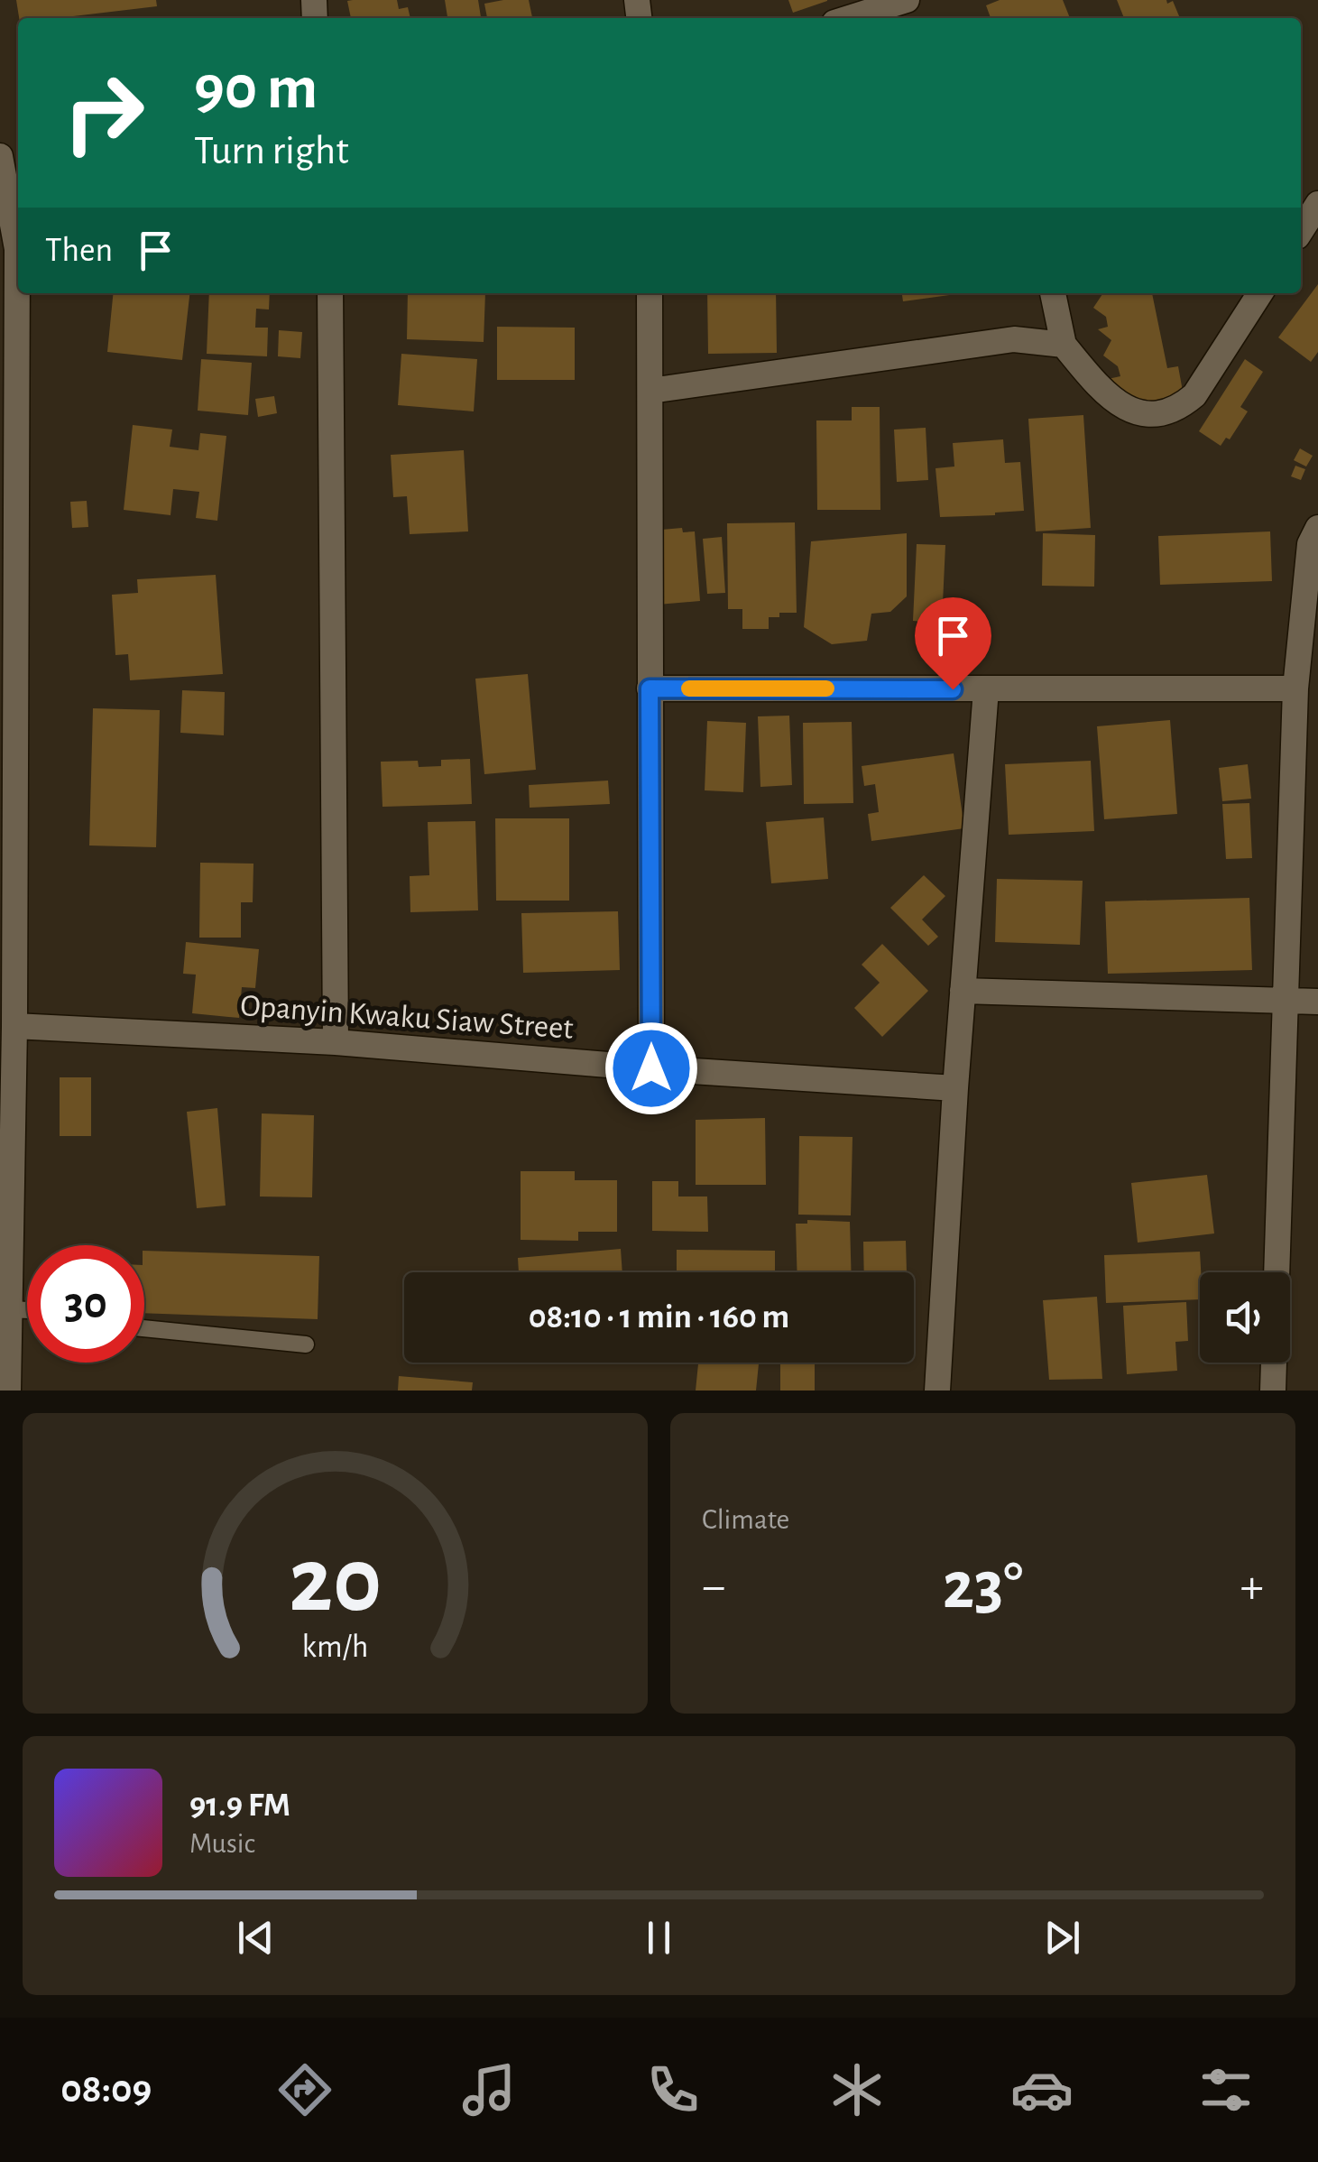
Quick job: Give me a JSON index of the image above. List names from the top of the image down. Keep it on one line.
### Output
{"streets":{"street":["Opanyin Kwaku Siaw Street"]},"page":{"turn":["90 m","Turn right"],"then":"Then","limit":"30","trip":"08:10 · 1 min · 160 m","tile":"Climate","heat":["−","23°","+"],"song":["91.9 FM","Music"],"tabs":"08:09","gauge":["20","km/h"]}}
